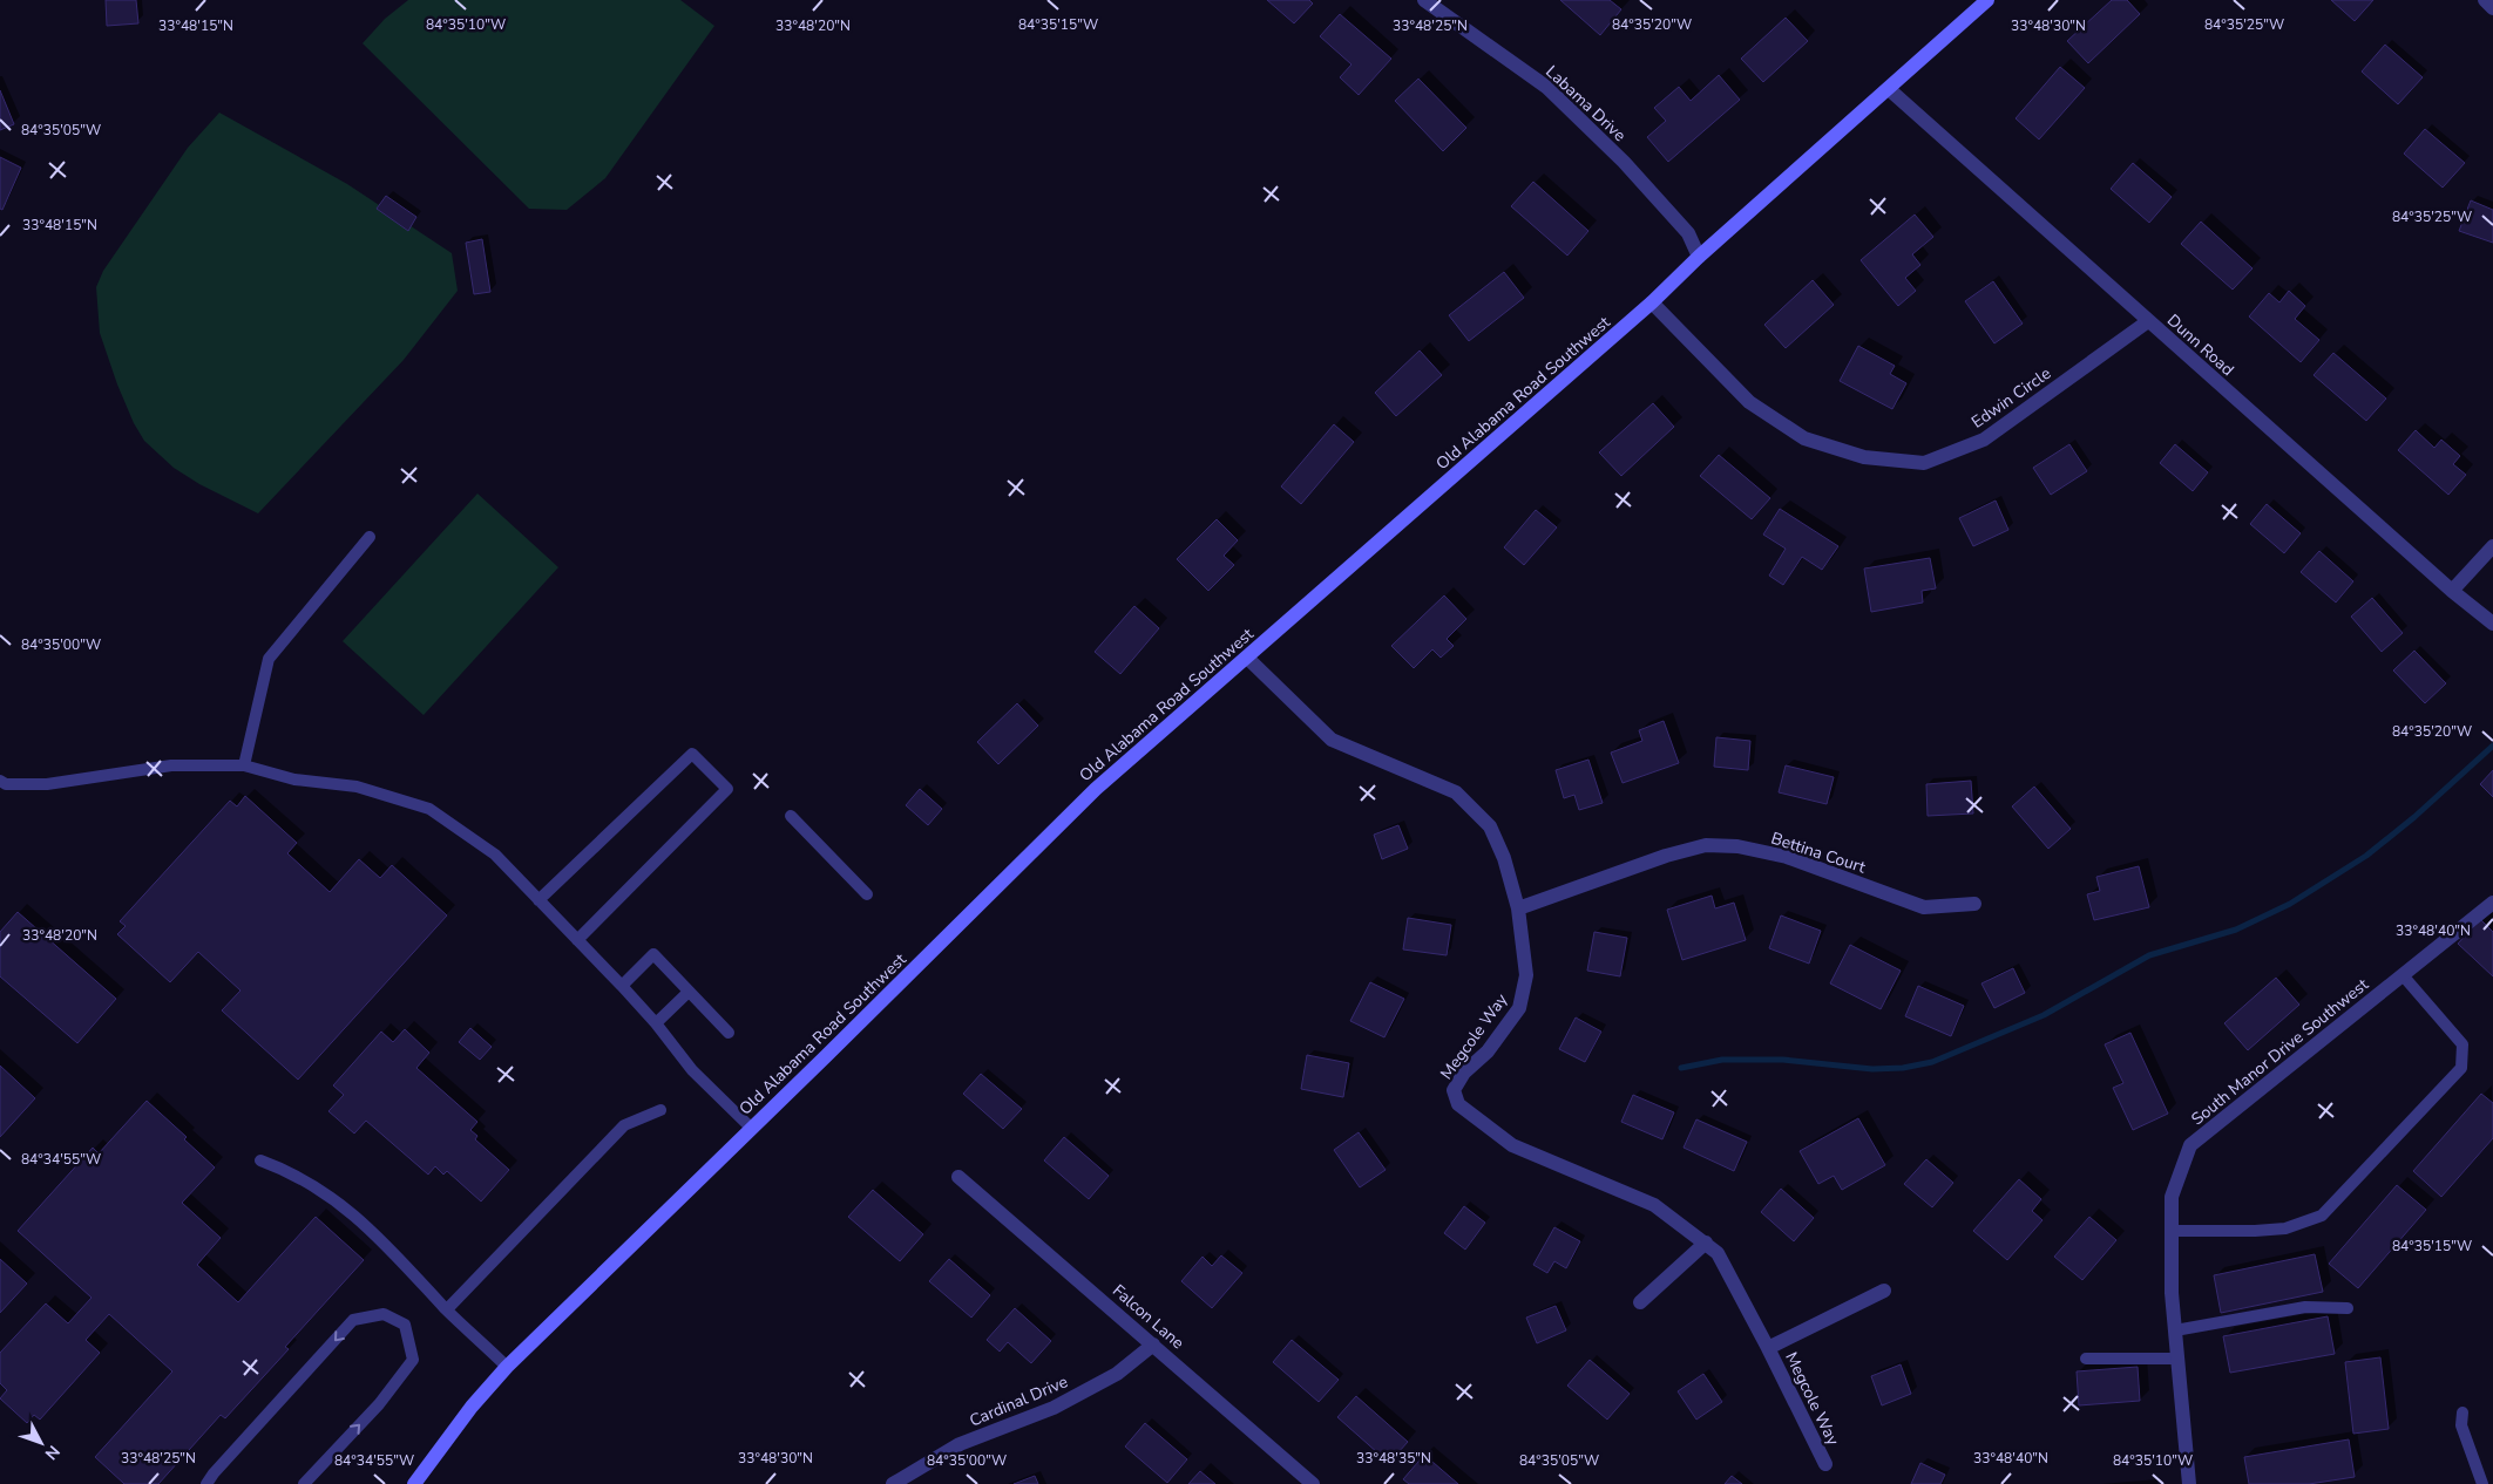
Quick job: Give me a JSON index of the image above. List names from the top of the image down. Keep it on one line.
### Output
{"streets":{"street":["Labama Drive","Dunn Road","Old Alabama Road Southwest","Edwin Circle","Bettina Court","Megcole Way","South Manor Drive Southwest","Falcon Lane","Cardinal Drive"]},"crossings":[["Labama Drive","Old Alabama Road Southwest"],["Dunn Road","Old Alabama Road Southwest"],["Dunn Road","Edwin Circle"],["Old Alabama Road Southwest","Edwin Circle"],["Old Alabama Road Southwest","Megcole Way"],["Bettina Court","Megcole Way"],["Falcon Lane","Cardinal Drive"]],"north":"bottom right","coordinates":["84°35'10\"W","84°35'15\"W","84°35'20\"W","84°35'25\"W","33°48'15\"N","33°48'20\"N","33°48'25\"N","33°48'30\"N","84°35'05\"W","84°35'00\"W","33°48'40\"N","84°34'55\"W","33°48'35\"N"]}
